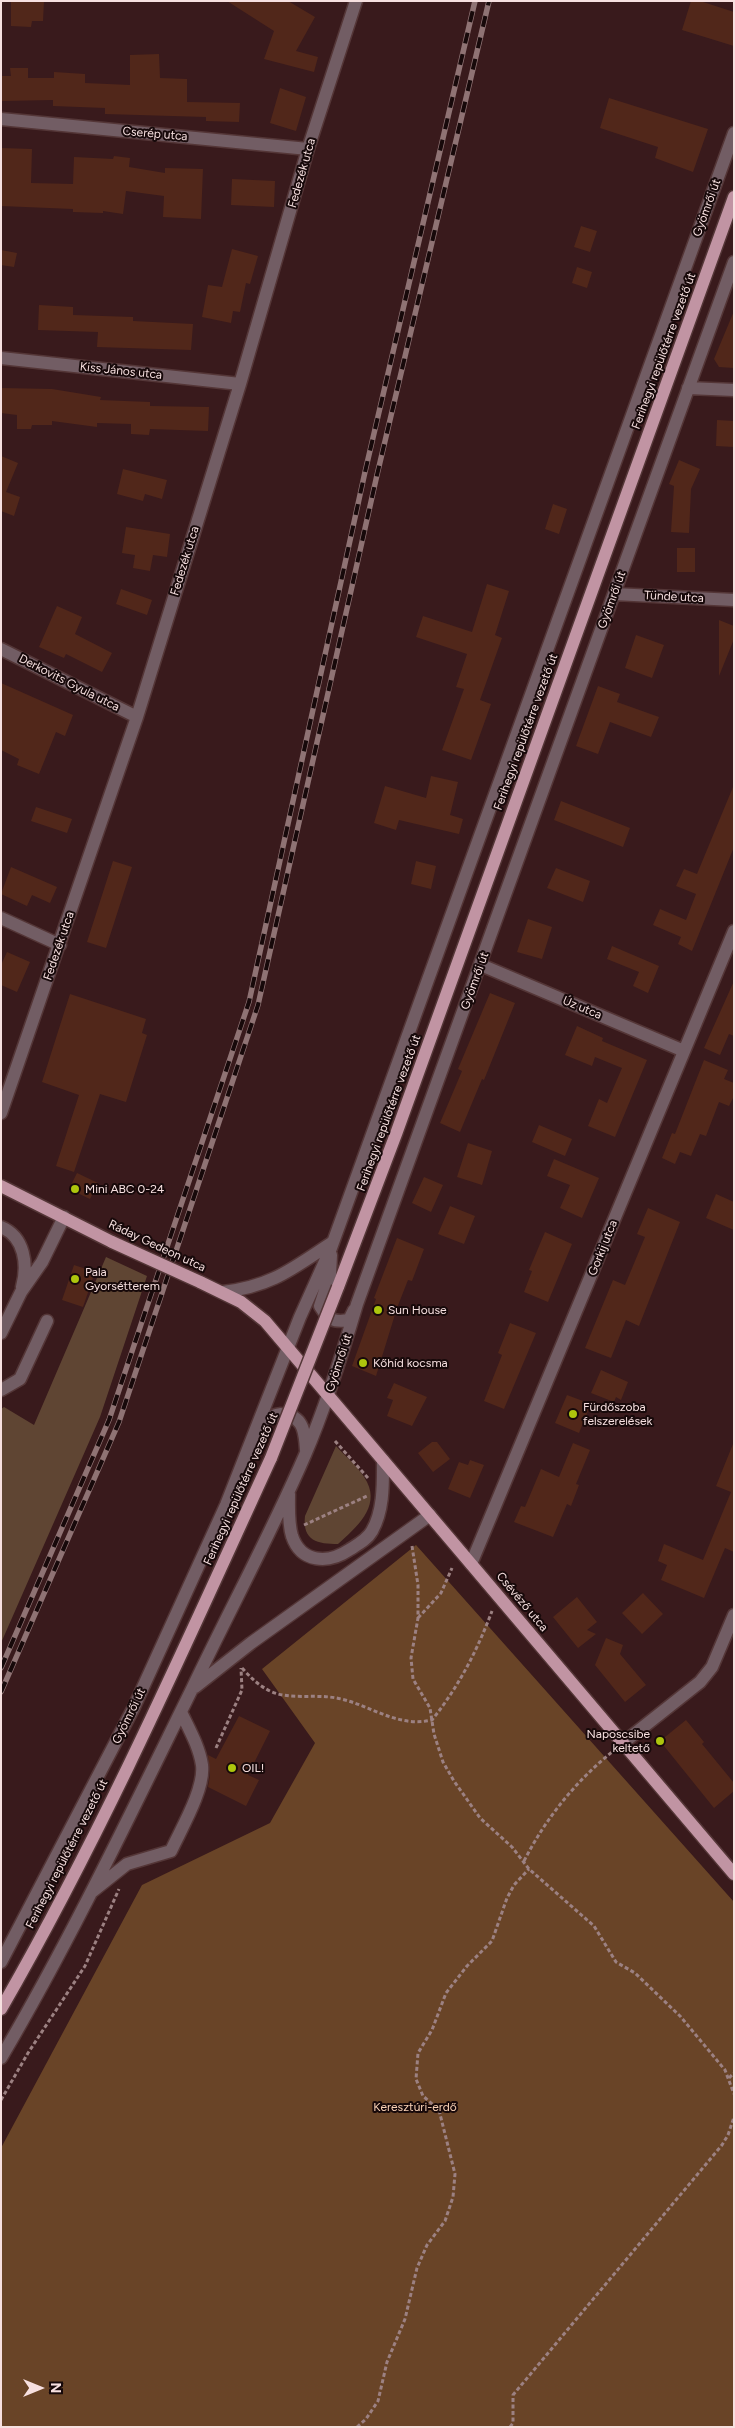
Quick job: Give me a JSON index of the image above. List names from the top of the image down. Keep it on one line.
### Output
{"streets":{"main road":["Ferihegyi repülőtérre vezető út","Ráday Gedeon utca","Csévéző utca"],"street":["Cserép utca","Fedezék utca","Gyömrői út","Kiss János utca","Tünde utca","Derkovits Gyula utca","Úz utca","Gorkij utca"]},"crossings":[["Cserép utca","Fedezék utca"],["Fedezék utca","Kiss János utca"],["Fedezék utca","Derkovits Gyula utca"],["Gyömrői út","Tünde utca"],["Gyömrői út","Úz utca"],["Gyömrői út","Ráday Gedeon utca"],["Gyömrői út","Csévéző utca"],["Úz utca","Gorkij utca"],["Ráday Gedeon utca","Csévéző utca"],["Gorkij utca","Csévéző utca"]],"parks":["Keresztúri-erdő"],"places":["Mini ABC 0-24","Pala Gyorsétterem","Sun House","Kőhíd kocsma","Fürdőszoba felszerelések","Naposcsibe keltető","OIL!"],"north":"right"}
